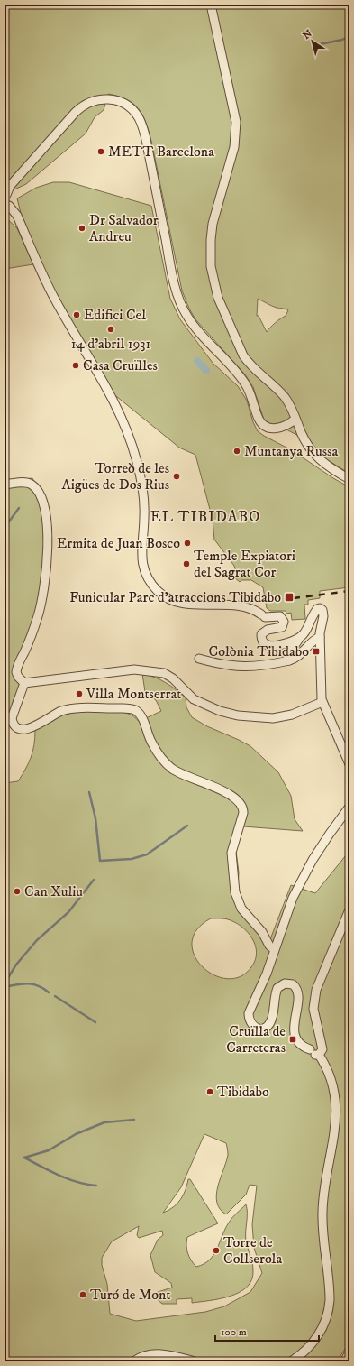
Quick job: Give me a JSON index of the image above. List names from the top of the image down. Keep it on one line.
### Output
{"districts":["EL TIBIDABO"],"places":{"other":["METT Barcelona","Dr Salvador Andreu","Edifici Cel","14 d'abril 1931","Casa Cruïlles","Muntanya Russa","Torreò de les Aigües de Dos Rius","Ermita de Juan Bosco","Temple Expiatori del Sagrat Cor","Villa Montserrat","Can Xuliu","Tibidabo","Torre de Collserola","Turó de Mont"],"transit":["Funicular Parc d'atraccions Tibidabo","Colònia Tibidabo","Cruïlla de Carreteras"]},"scale_bar":"100 m","north":"top left"}
